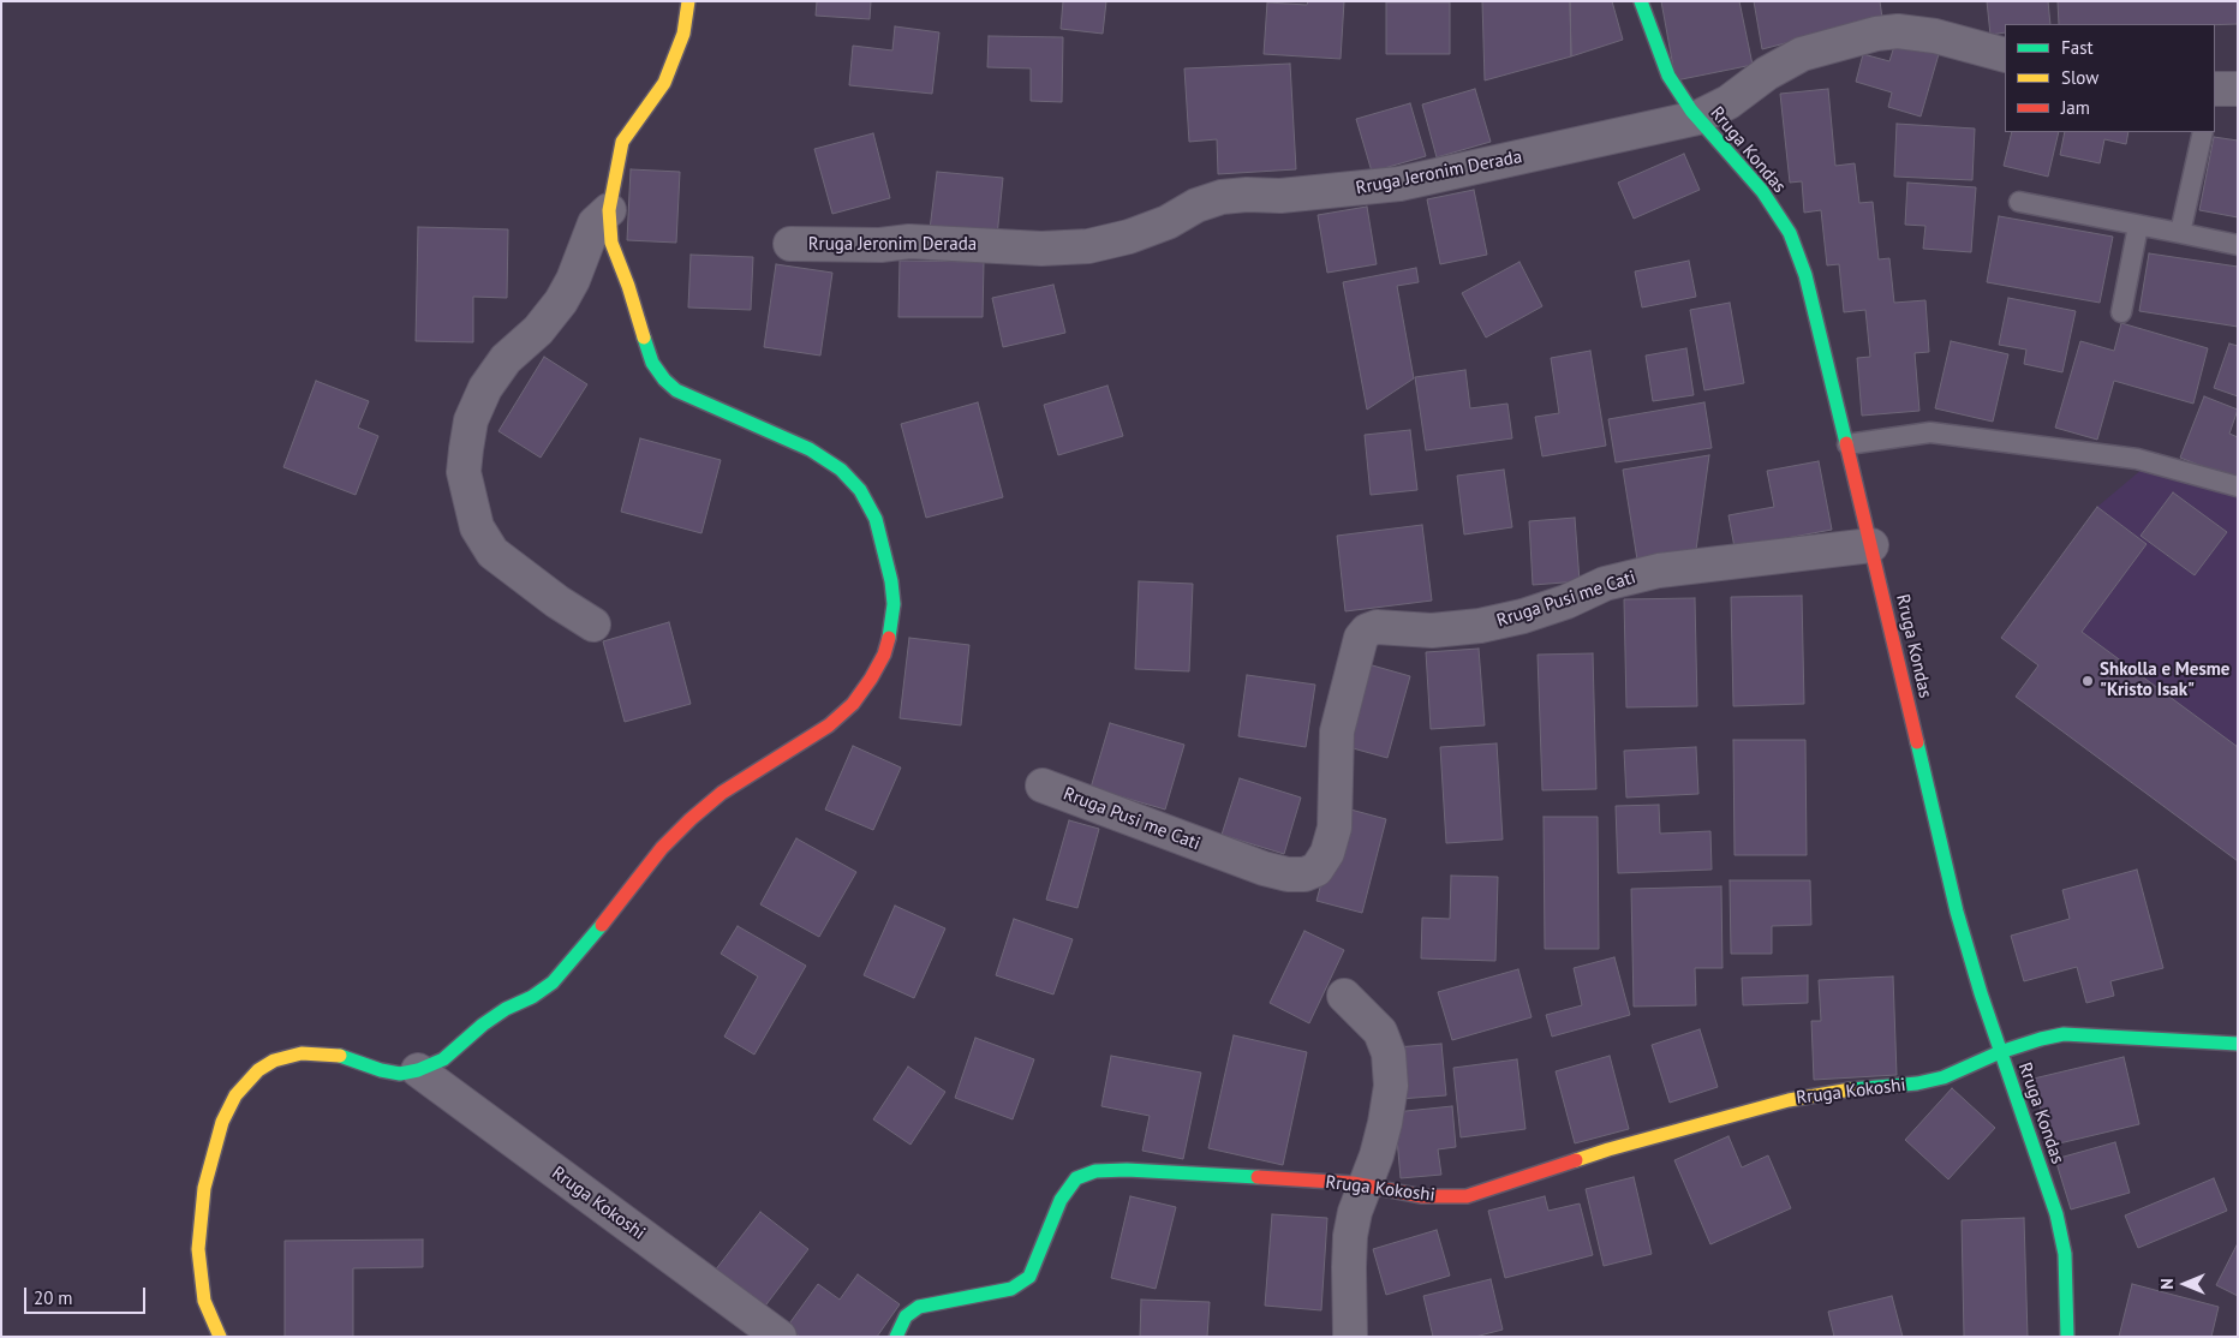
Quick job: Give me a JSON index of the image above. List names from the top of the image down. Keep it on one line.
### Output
{"streets":{"street":["Rruga Kondas","Rruga Jeronim Derada","Rruga Pusi me Cati","Rruga Kokoshi"]},"crossings":[["Rruga Kondas","Rruga Jeronim Derada"],["Rruga Kondas","Rruga Pusi me Cati"],["Rruga Kondas","Rruga Kokoshi"]],"places":["Shkolla e Mesme \"Kristo Isak\""],"legend":["Fast","Slow","Jam"],"scale_bar":"20 m","north":"left"}
